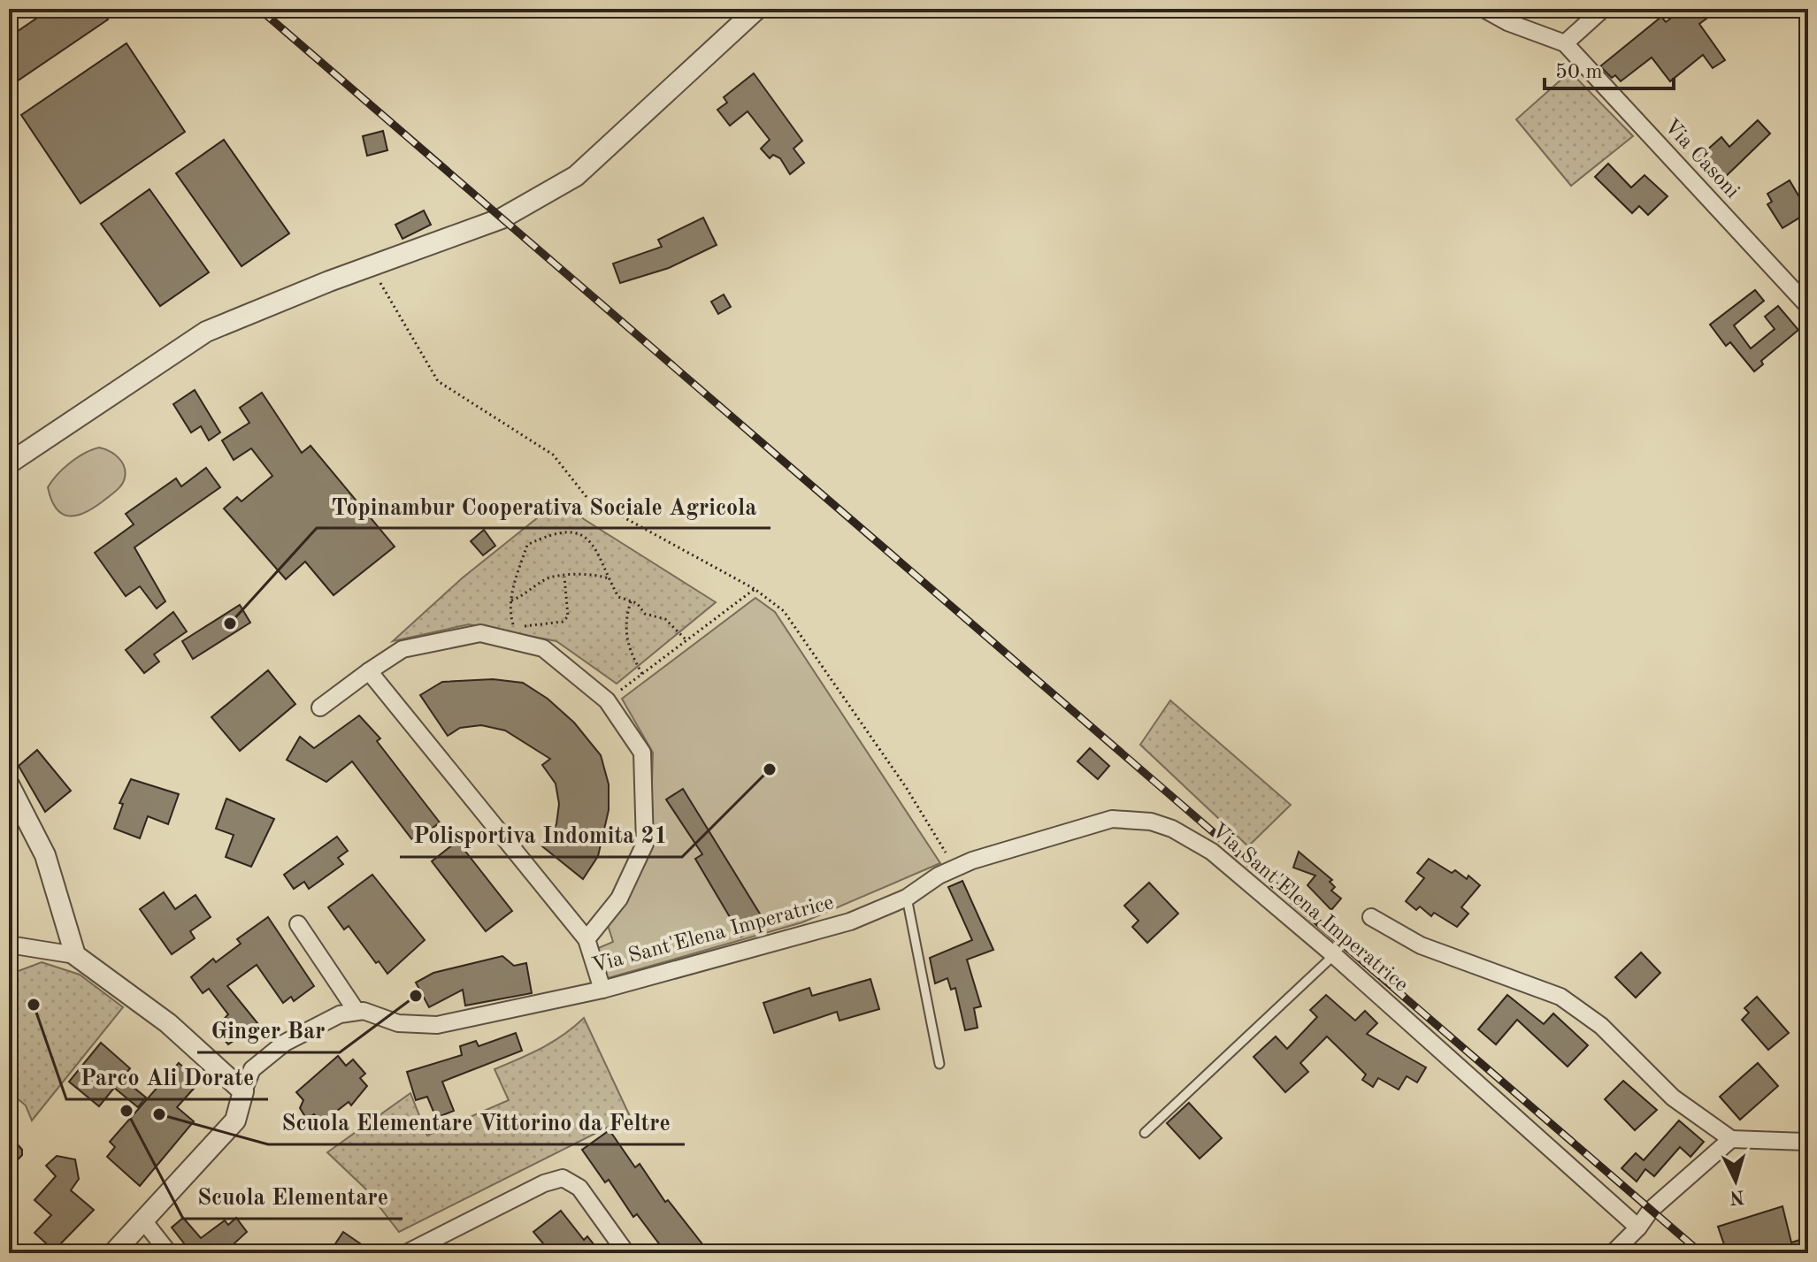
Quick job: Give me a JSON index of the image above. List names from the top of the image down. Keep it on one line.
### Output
{"streets":{"street":["Via Casoni","Via Sant'Elena Imperatrice"]},"places":["Topinambur Cooperativa Sociale Agricola","Polisportiva Indomita 21","Ginger Bar","Parco Ali Dorate","Scuola Elementare","Scuola Elementare Vittorino da Feltre"],"scale_bar":"50 m","north":"bottom"}
